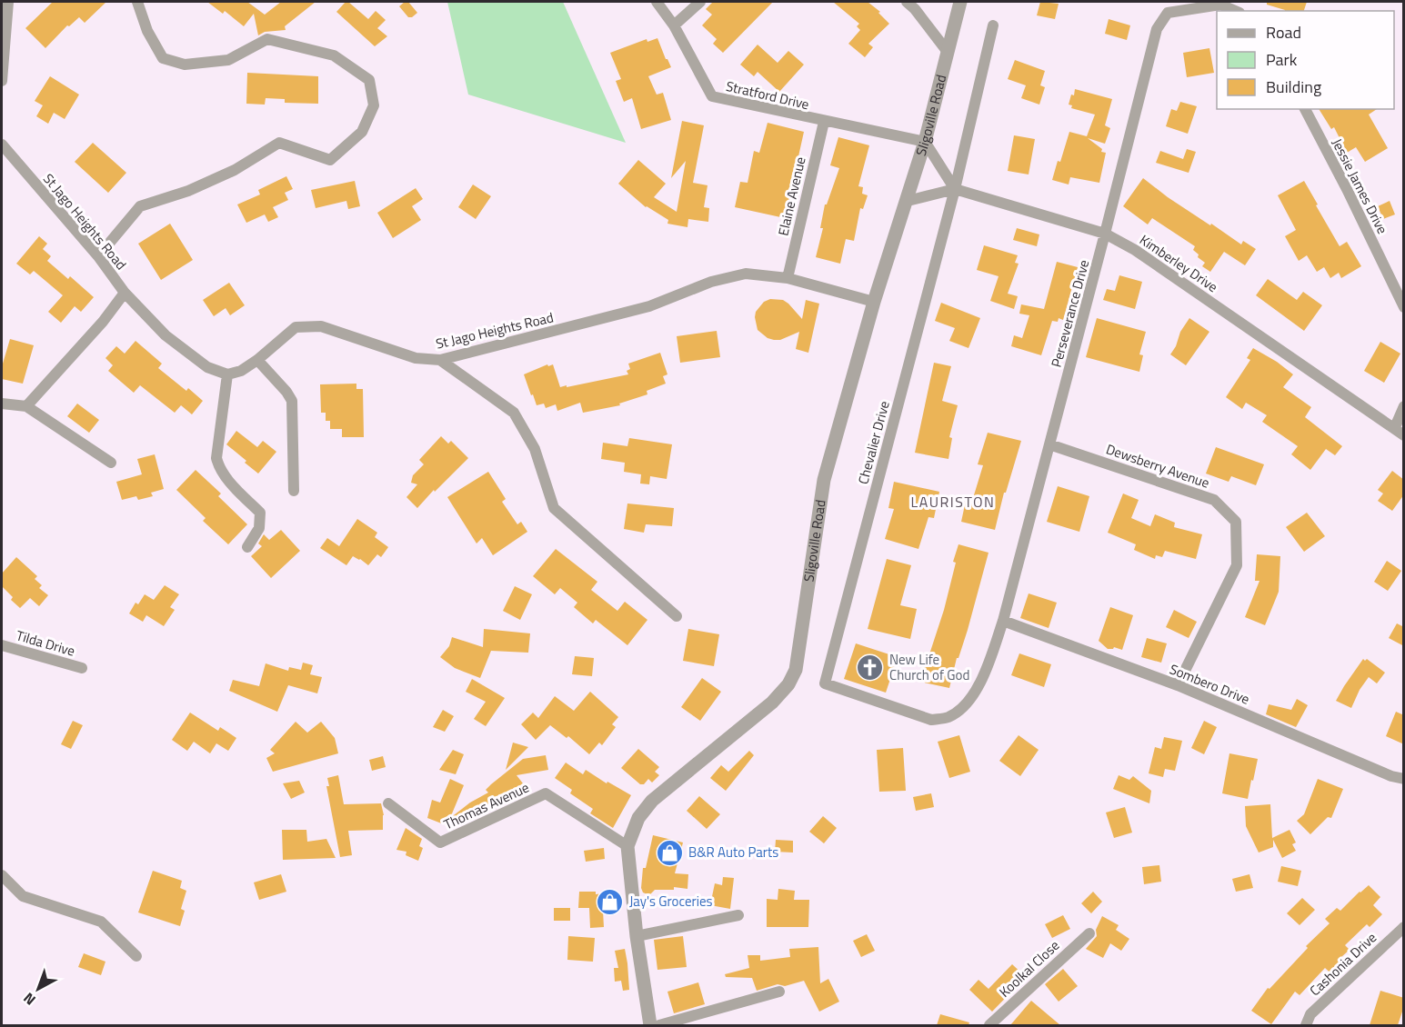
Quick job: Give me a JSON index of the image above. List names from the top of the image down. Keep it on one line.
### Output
{"streets":{"street":["Stratford Drive","Sligoville Road","Jessie James Drive","Elaine Avenue","St Jago Heights Road","Kimberley Drive","Perseverance Drive","Chevalier Drive","Dewsberry Avenue","Tilda Drive","Sombero Drive","Thomas Avenue","Cashonia Drive","Koolkal Close"]},"crossings":[["Stratford Drive","Sligoville Road"],["Stratford Drive","Elaine Avenue"],["Sligoville Road","St Jago Heights Road"],["Sligoville Road","Thomas Avenue"],["Elaine Avenue","St Jago Heights Road"],["Kimberley Drive","Perseverance Drive"],["Kimberley Drive","Chevalier Drive"],["Perseverance Drive","Chevalier Drive"],["Perseverance Drive","Dewsberry Avenue"],["Perseverance Drive","Sombero Drive"],["Dewsberry Avenue","Sombero Drive"]],"districts":["LAURISTON"],"places":{"church":["New Life Church of God"],"shop":["B&R Auto Parts","Jay's Groceries"]},"legend":["Road","Park","Building"],"north":"bottom left"}
